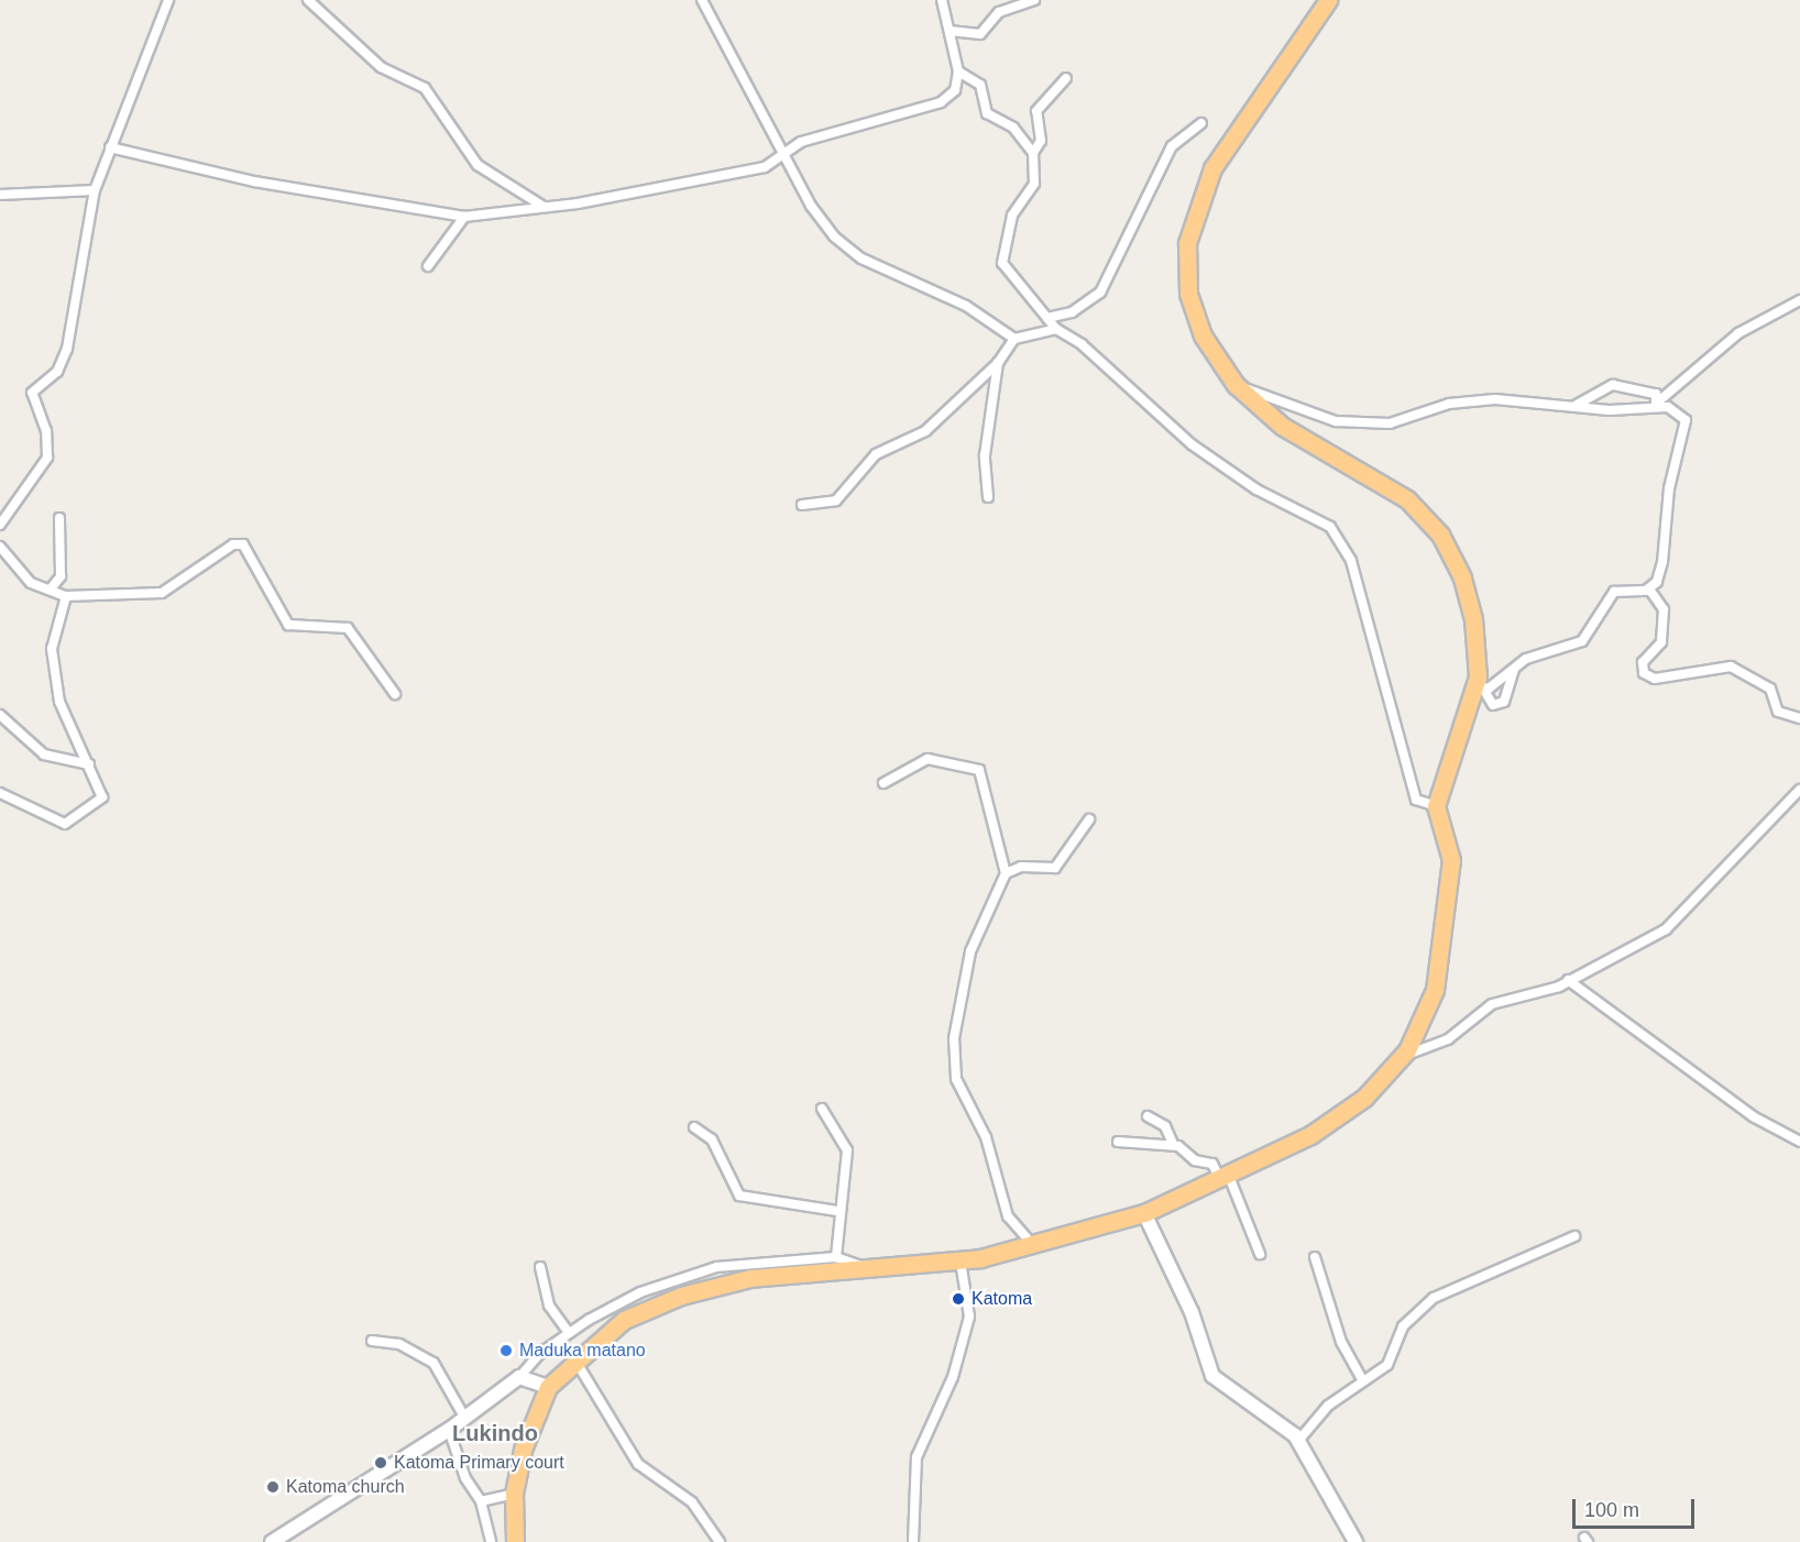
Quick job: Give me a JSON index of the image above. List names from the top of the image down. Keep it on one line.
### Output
{"districts":["Lukindo"],"places":["Katoma","Maduka matano","Katoma Primary court","Katoma church"],"scale_bar":"100 m"}
